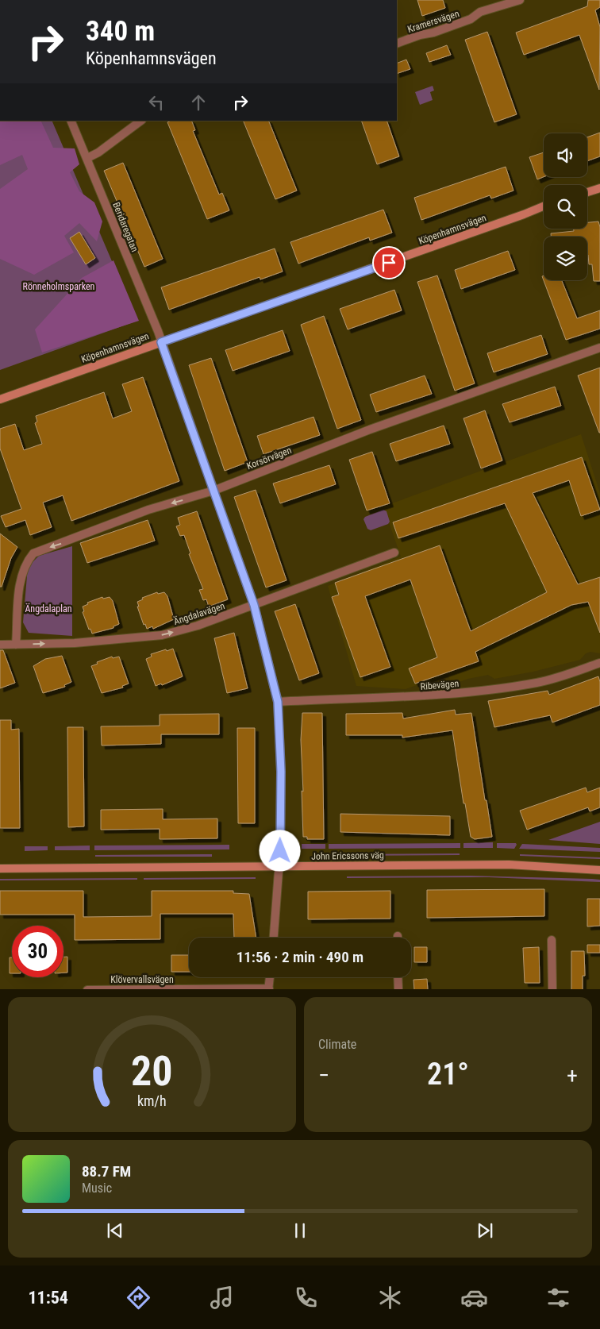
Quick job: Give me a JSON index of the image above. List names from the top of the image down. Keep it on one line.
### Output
{"streets":{"street":["Kramersvägen","Beridaregatan","Köpenhamnsvägen","Korsörvägen","Ängdalavägen","Ribevägen","John Ericssons väg","Klövervallsvägen"]},"crossings":[["Beridaregatan","Köpenhamnsvägen"],["Beridaregatan","Korsörvägen"],["Beridaregatan","Ängdalavägen"],["Beridaregatan","Ribevägen"],["Beridaregatan","John Ericssons väg"],["Korsörvägen","Ängdalavägen"]],"one_way":["Korsörvägen","Ängdalavägen"],"parks":["Rönneholmsparken","Ängdalaplan"],"page":{"turn":["340 m","Köpenhamnsvägen"],"limit":"30","trip":"11:56 · 2 min · 490 m","tile":"Climate","heat":["−","21°","+"],"song":["88.7 FM","Music"],"tabs":"11:54","gauge":["20","km/h"]}}
